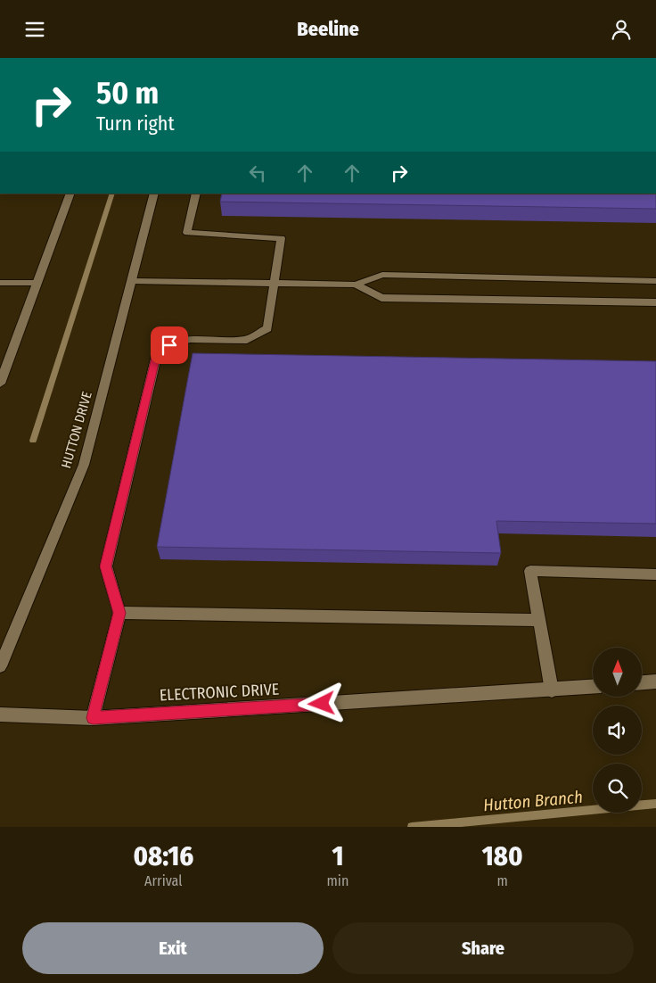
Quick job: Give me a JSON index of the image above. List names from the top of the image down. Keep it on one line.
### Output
{"streets":{"street":["HUTTON DRIVE","ELECTRONIC DRIVE"]},"water":["Hutton Branch"],"north":"top","page":{"header":"Beeline","turn":["50 m","Turn right"],"eta":["08:16","Arrival","1","min","180","m"],"buttons":["Exit","Share"]}}
